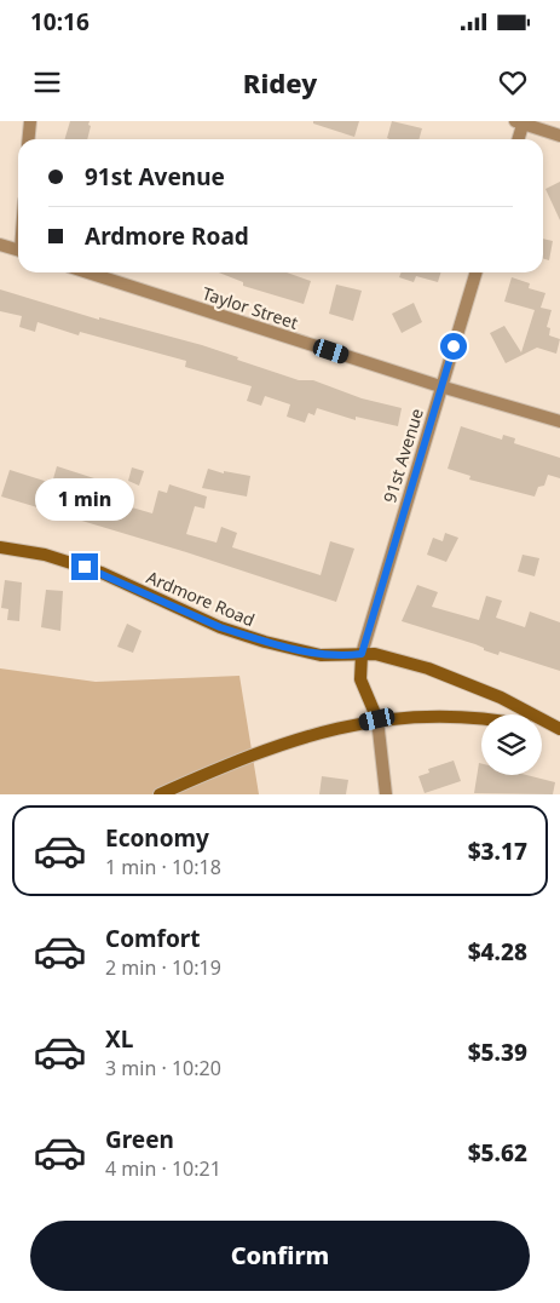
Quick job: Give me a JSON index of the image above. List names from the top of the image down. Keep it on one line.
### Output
{"streets":{"street":["Taylor Street","91st Avenue","Ardmore Road"]},"crossings":[["Taylor Street","91st Avenue"],["91st Avenue","Ardmore Road"]],"page":{"status":"10:16","header":"Ridey","banner":["91st Avenue","Ardmore Road"],"bubble":"1 min","list":[{"name":"Economy","note":"1 min · 10:18","value":"$3.17"},{"name":"Comfort","note":"2 min · 10:19","value":"$4.28"},{"name":"XL","note":"3 min · 10:20","value":"$5.39"},{"name":"Green","note":"4 min · 10:21","value":"$5.62"}],"buttons":"Confirm"}}
